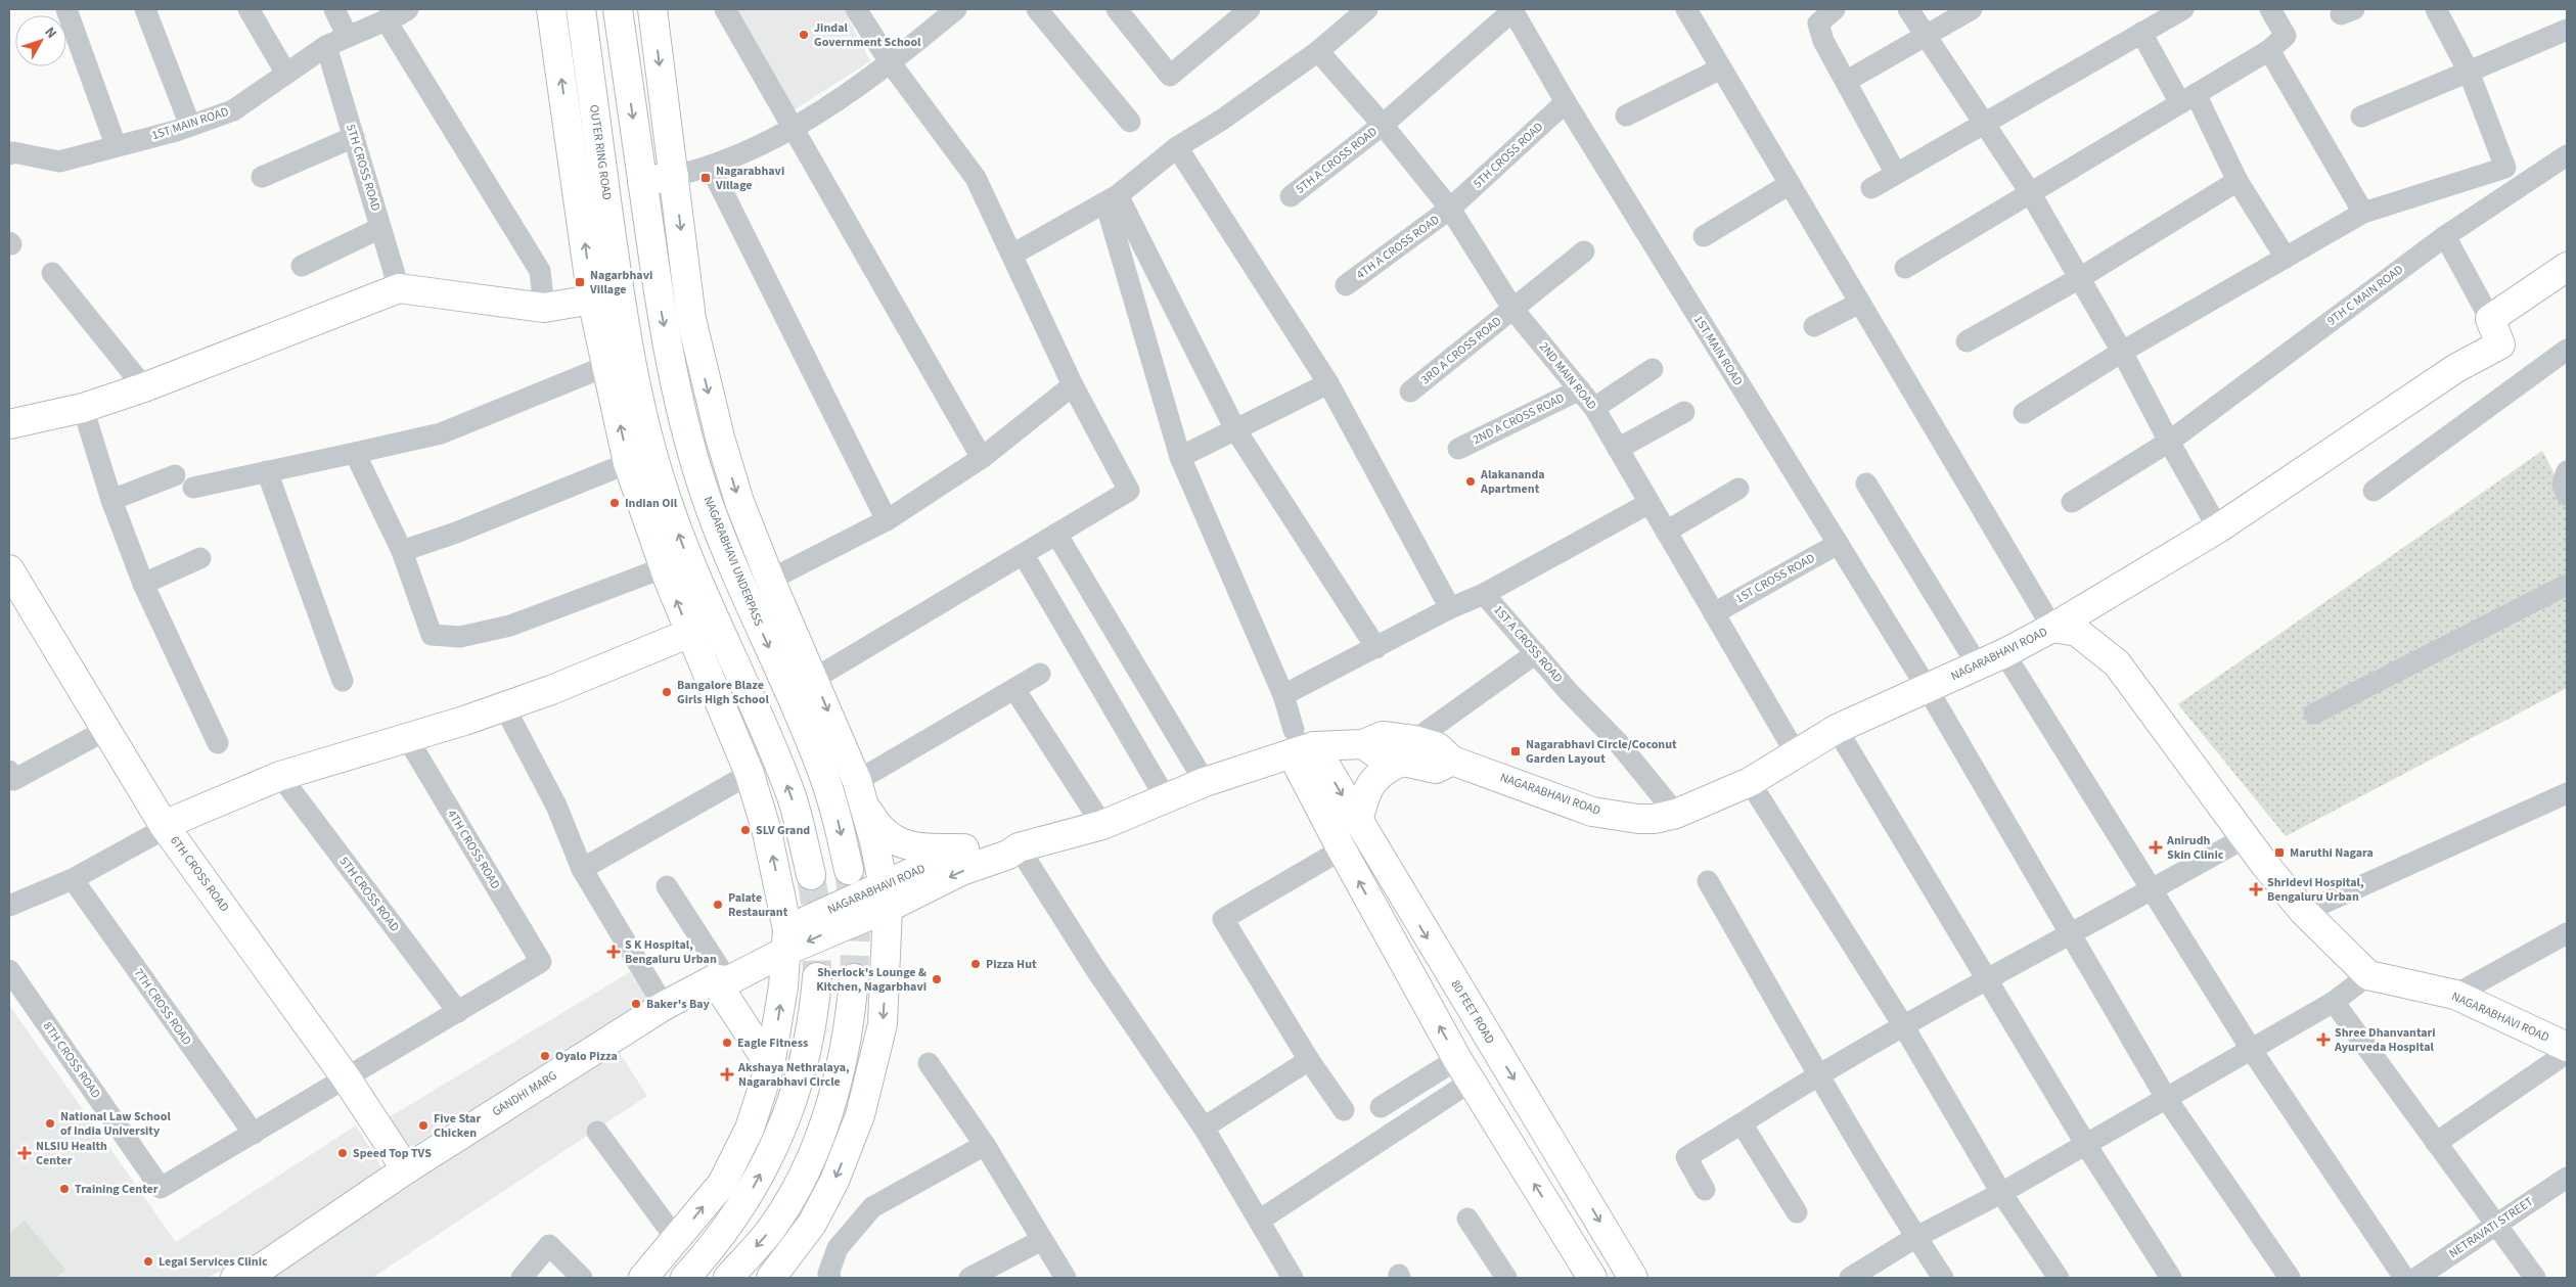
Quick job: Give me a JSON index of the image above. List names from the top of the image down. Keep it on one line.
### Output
{"streets":{"main road":["OUTER RING ROAD","NAGARABHAVI UNDERPASS","NAGARABHAVI ROAD","6TH CROSS ROAD","80 FEET ROAD","GANDHI MARG"],"street":["1ST MAIN ROAD","5TH CROSS ROAD","5TH A CROSS ROAD","4TH A CROSS ROAD","9TH C MAIN ROAD","3RD A CROSS ROAD","2ND MAIN ROAD","2ND A CROSS ROAD","1ST CROSS ROAD","1ST A CROSS ROAD","4TH CROSS ROAD","7TH CROSS ROAD","8TH CROSS ROAD","NETRAVATI STREET"]},"crossings":[["1ST MAIN ROAD","5TH CROSS ROAD"],["1ST MAIN ROAD","5TH A CROSS ROAD"],["1ST MAIN ROAD","1ST CROSS ROAD"],["1ST MAIN ROAD","NAGARABHAVI ROAD"],["5TH CROSS ROAD","4TH A CROSS ROAD"],["5TH CROSS ROAD","2ND MAIN ROAD"],["5TH CROSS ROAD","4TH CROSS ROAD"],["5TH A CROSS ROAD","2ND MAIN ROAD"],["4TH A CROSS ROAD","2ND MAIN ROAD"],["3RD A CROSS ROAD","2ND MAIN ROAD"],["2ND MAIN ROAD","2ND A CROSS ROAD"],["2ND MAIN ROAD","1ST CROSS ROAD"],["2ND MAIN ROAD","1ST A CROSS ROAD"],["2ND MAIN ROAD","NAGARABHAVI ROAD"],["1ST A CROSS ROAD","NAGARABHAVI ROAD"],["NAGARABHAVI ROAD","80 FEET ROAD"],["NAGARABHAVI ROAD","GANDHI MARG"],["6TH CROSS ROAD","GANDHI MARG"],["7TH CROSS ROAD","8TH CROSS ROAD"]],"places":{"other":["Jindal Government School","Alakananda Apartment","Indian Oil","Bangalore Blaze Girls High School","SLV Grand","Palate Restaurant","Pizza Hut","Sherlock's Lounge & Kitchen, Nagarbhavi","Baker's Bay","Eagle Fitness","Oyalo Pizza","National Law School of India University","Five Star Chicken","Speed Top TVS","Training Center","Legal Services Clinic"],"transit":["Nagarabhavi Village","Nagarbhavi Village","Nagarabhavi Circle/Coconut Garden Layout","Maruthi Nagara"],"health":["Anirudh Skin Clinic","Shridevi Hospital, Bengaluru Urban","S K Hospital, Bengaluru Urban","Shree Dhanvantari Ayurveda Hospital","Akshaya Nethralaya, Nagarabhavi Circle","NLSIU Health Center"]},"north":"top right"}
